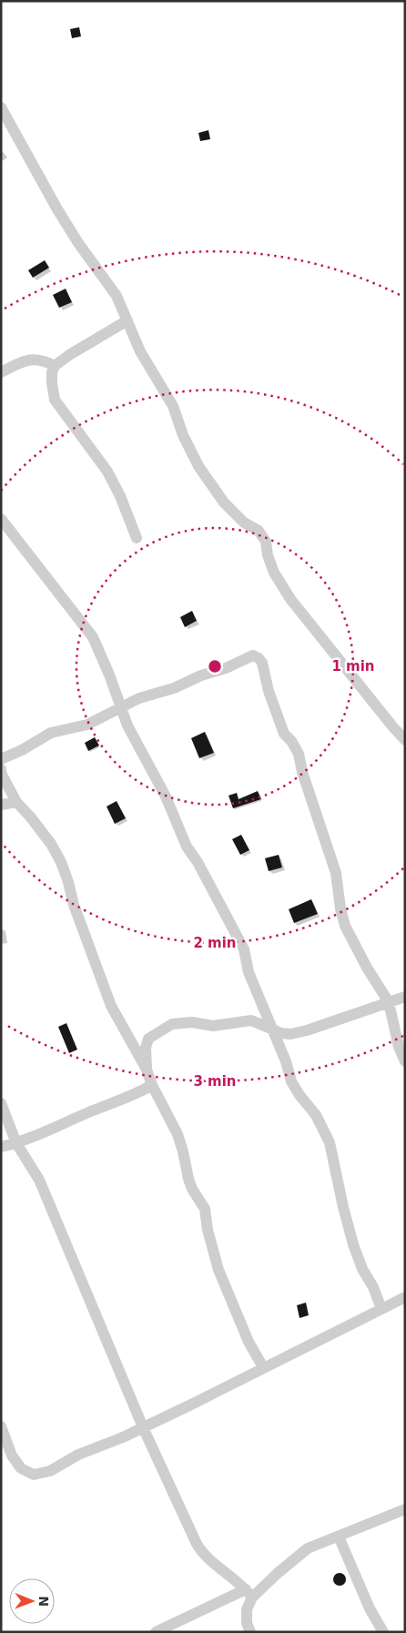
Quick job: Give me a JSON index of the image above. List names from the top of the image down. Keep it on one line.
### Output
{"north":"right","rings":["1 min","2 min","3 min"]}
